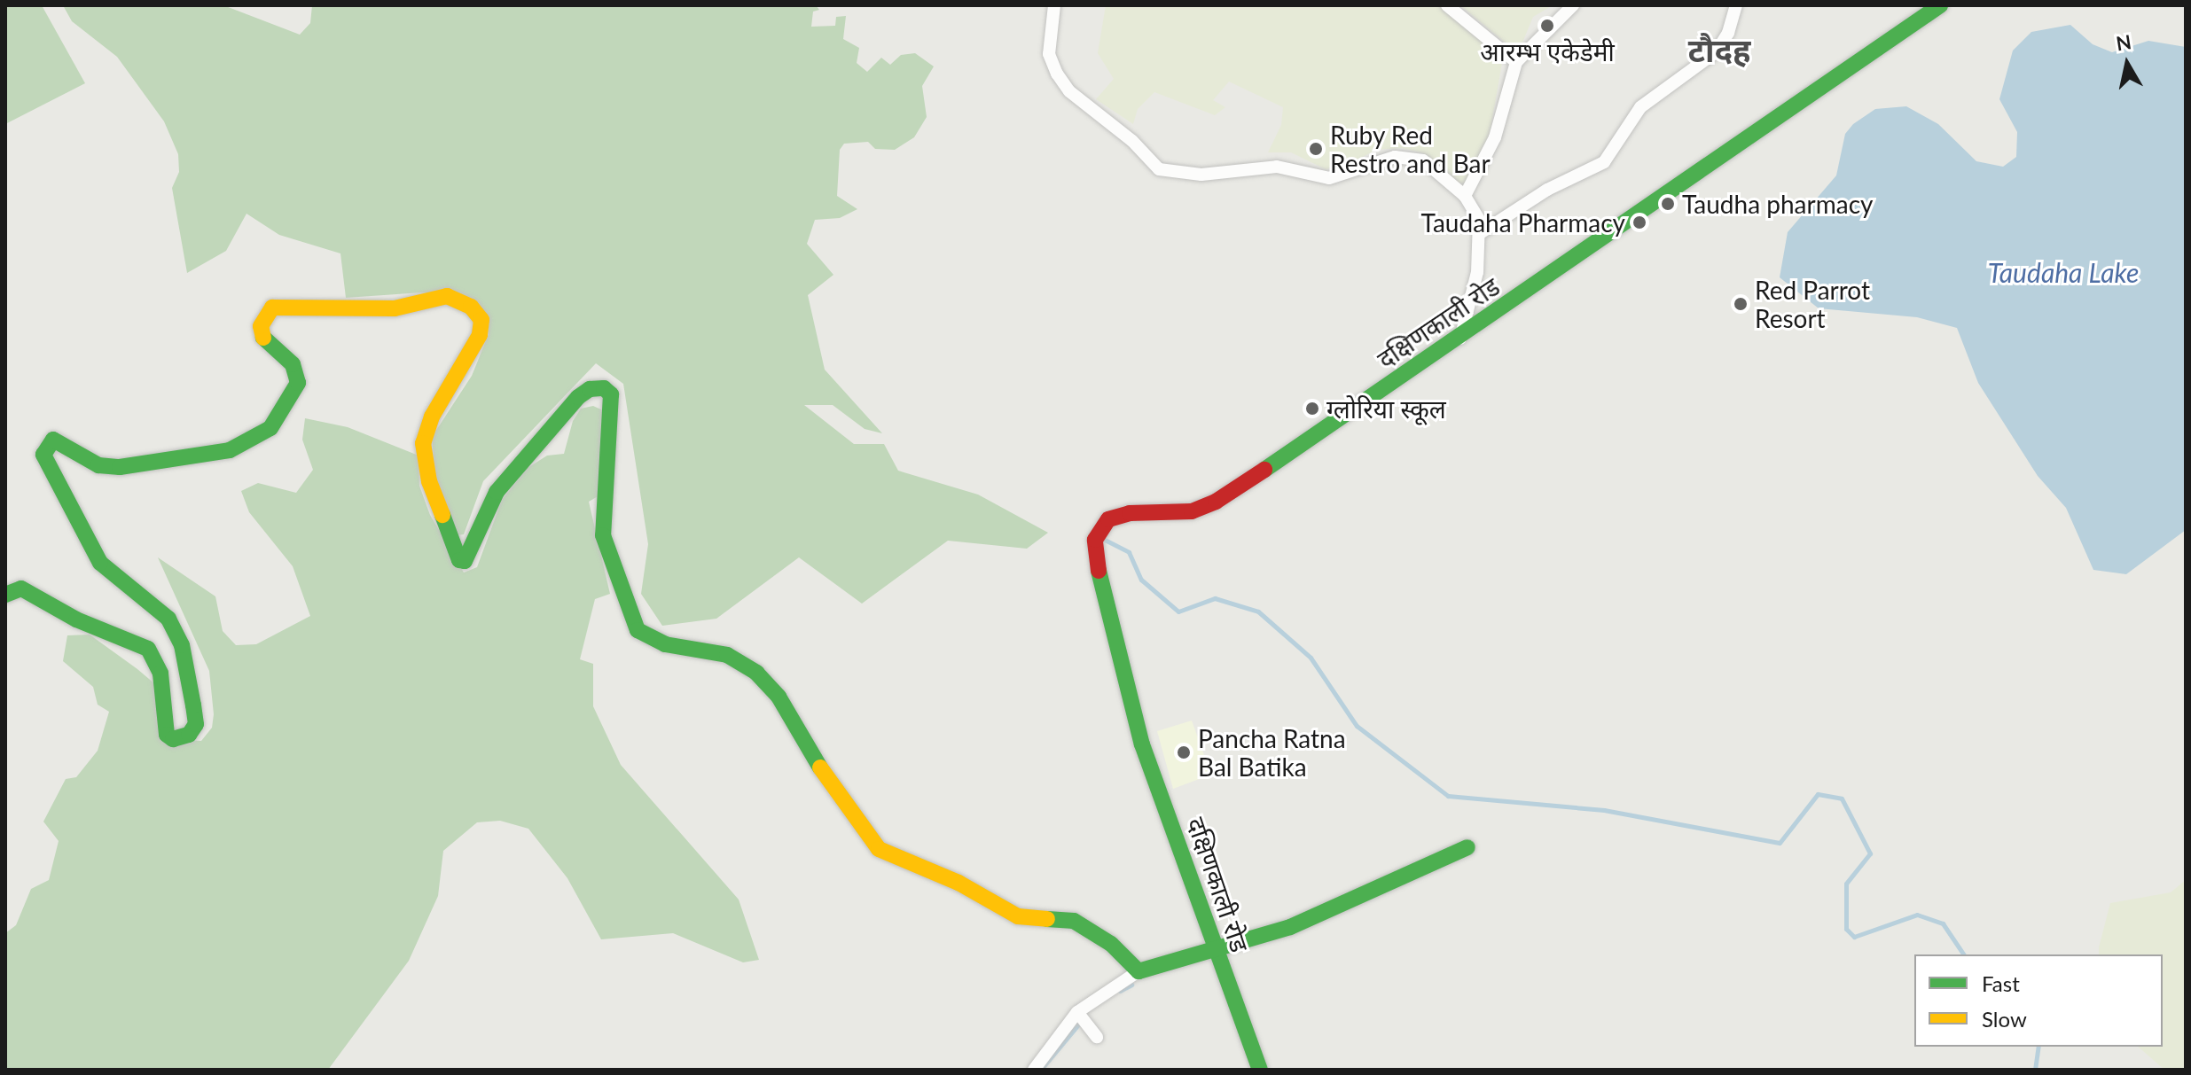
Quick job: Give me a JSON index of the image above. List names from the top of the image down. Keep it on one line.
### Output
{"streets":{"street":["दक्षिणकाली रोड"]},"districts":["टौदह"],"water":["Taudaha Lake"],"places":["आरम्भ एकेडेमी","Ruby Red Restro and Bar","Taudha pharmacy","Taudaha Pharmacy","Red Parrot Resort","ग्लोरिया स्कूल","Pancha Ratna Bal Batika"],"legend":["Fast","Slow"],"north":"top"}
